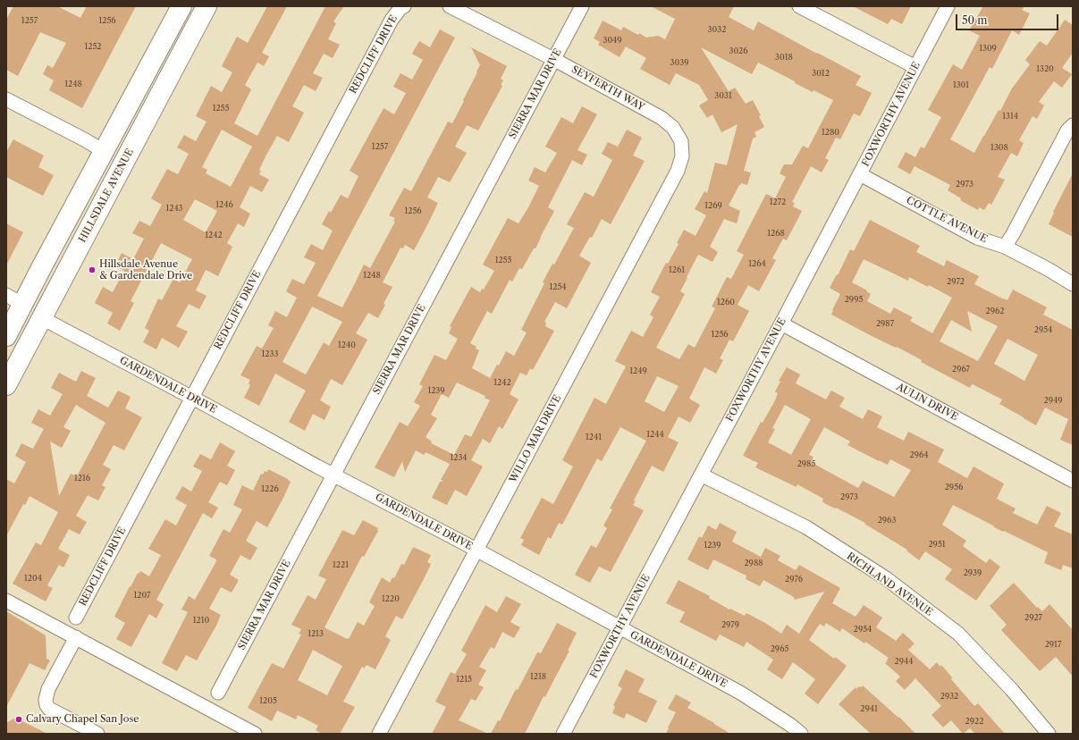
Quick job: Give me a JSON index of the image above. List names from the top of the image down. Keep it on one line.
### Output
{"streets":{"highway":["HILLSDALE AVENUE"],"street":["REDCLIFF DRIVE","SEYFERTH WAY","SIERRA MAR DRIVE","FOXWORTHY AVENUE","COTTLE AVENUE","GARDENDALE DRIVE","AULIN DRIVE","WILLO MAR DRIVE","RICHLAND AVENUE"]},"crossings":[["REDCLIFF DRIVE","GARDENDALE DRIVE"],["SEYFERTH WAY","SIERRA MAR DRIVE"],["SEYFERTH WAY","WILLO MAR DRIVE"],["SIERRA MAR DRIVE","GARDENDALE DRIVE"],["FOXWORTHY AVENUE","COTTLE AVENUE"],["FOXWORTHY AVENUE","GARDENDALE DRIVE"],["FOXWORTHY AVENUE","AULIN DRIVE"],["FOXWORTHY AVENUE","RICHLAND AVENUE"],["HILLSDALE AVENUE","GARDENDALE DRIVE"],["GARDENDALE DRIVE","WILLO MAR DRIVE"]],"places":["Hillsdale Avenue & Gardendale Drive","Calvary Chapel San Jose"],"house_numbers":["1257","1256","3032","3049","1252","1309","3026","3018","3039","1320","3012","1248","1301","3031","1255","1314","1280","1257","1308","2973","1272","1246","1269","1243","1256","1268","1242","1255","1264","1261","1248","2972","1254","2995","1260","2962","2987","2954","1256","1240","1233","2967","1249","1242","1239","2949","1244","1241","2964","1234","2985","1216","2956","1226","2973","2963","2951","1239","2988","1221","2939","1204","2976","1207","1220","2927","1210","2979","2954","1213","2917","2965","2944","1218","1215","2932","1205","2941","2922"],"scale_bar":"50 m"}
